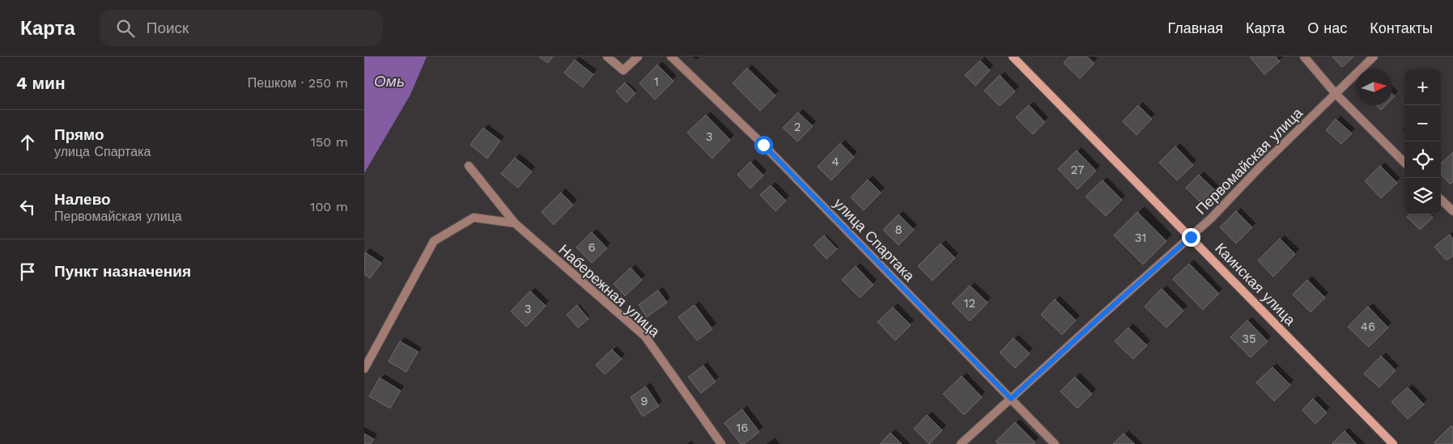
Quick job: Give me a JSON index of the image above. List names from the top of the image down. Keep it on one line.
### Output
{"streets":{"main road":["Каинская улица"],"street":["Первомайская улица","улица Спартака","Набережная улица"]},"crossings":[["Первомайская улица","улица Спартака"],["Первомайская улица","Каинская улица"]],"water":["Омь"],"house_numbers":["1","2","3","4","27","8","31","6","12","3","46","35","9","16"],"north":"right","page":{"header":"Карта","search":"Поиск","nav":["Главная","Карта","О нас","Контакты"],"heading":["4 мин","Пешком · 250 m"],"map_buttons":["+","−"],"list":[["Прямо","улица Спартака","150 m"],["Налево","Первомайская улица","100 m"],"Пункт назначения"]}}
